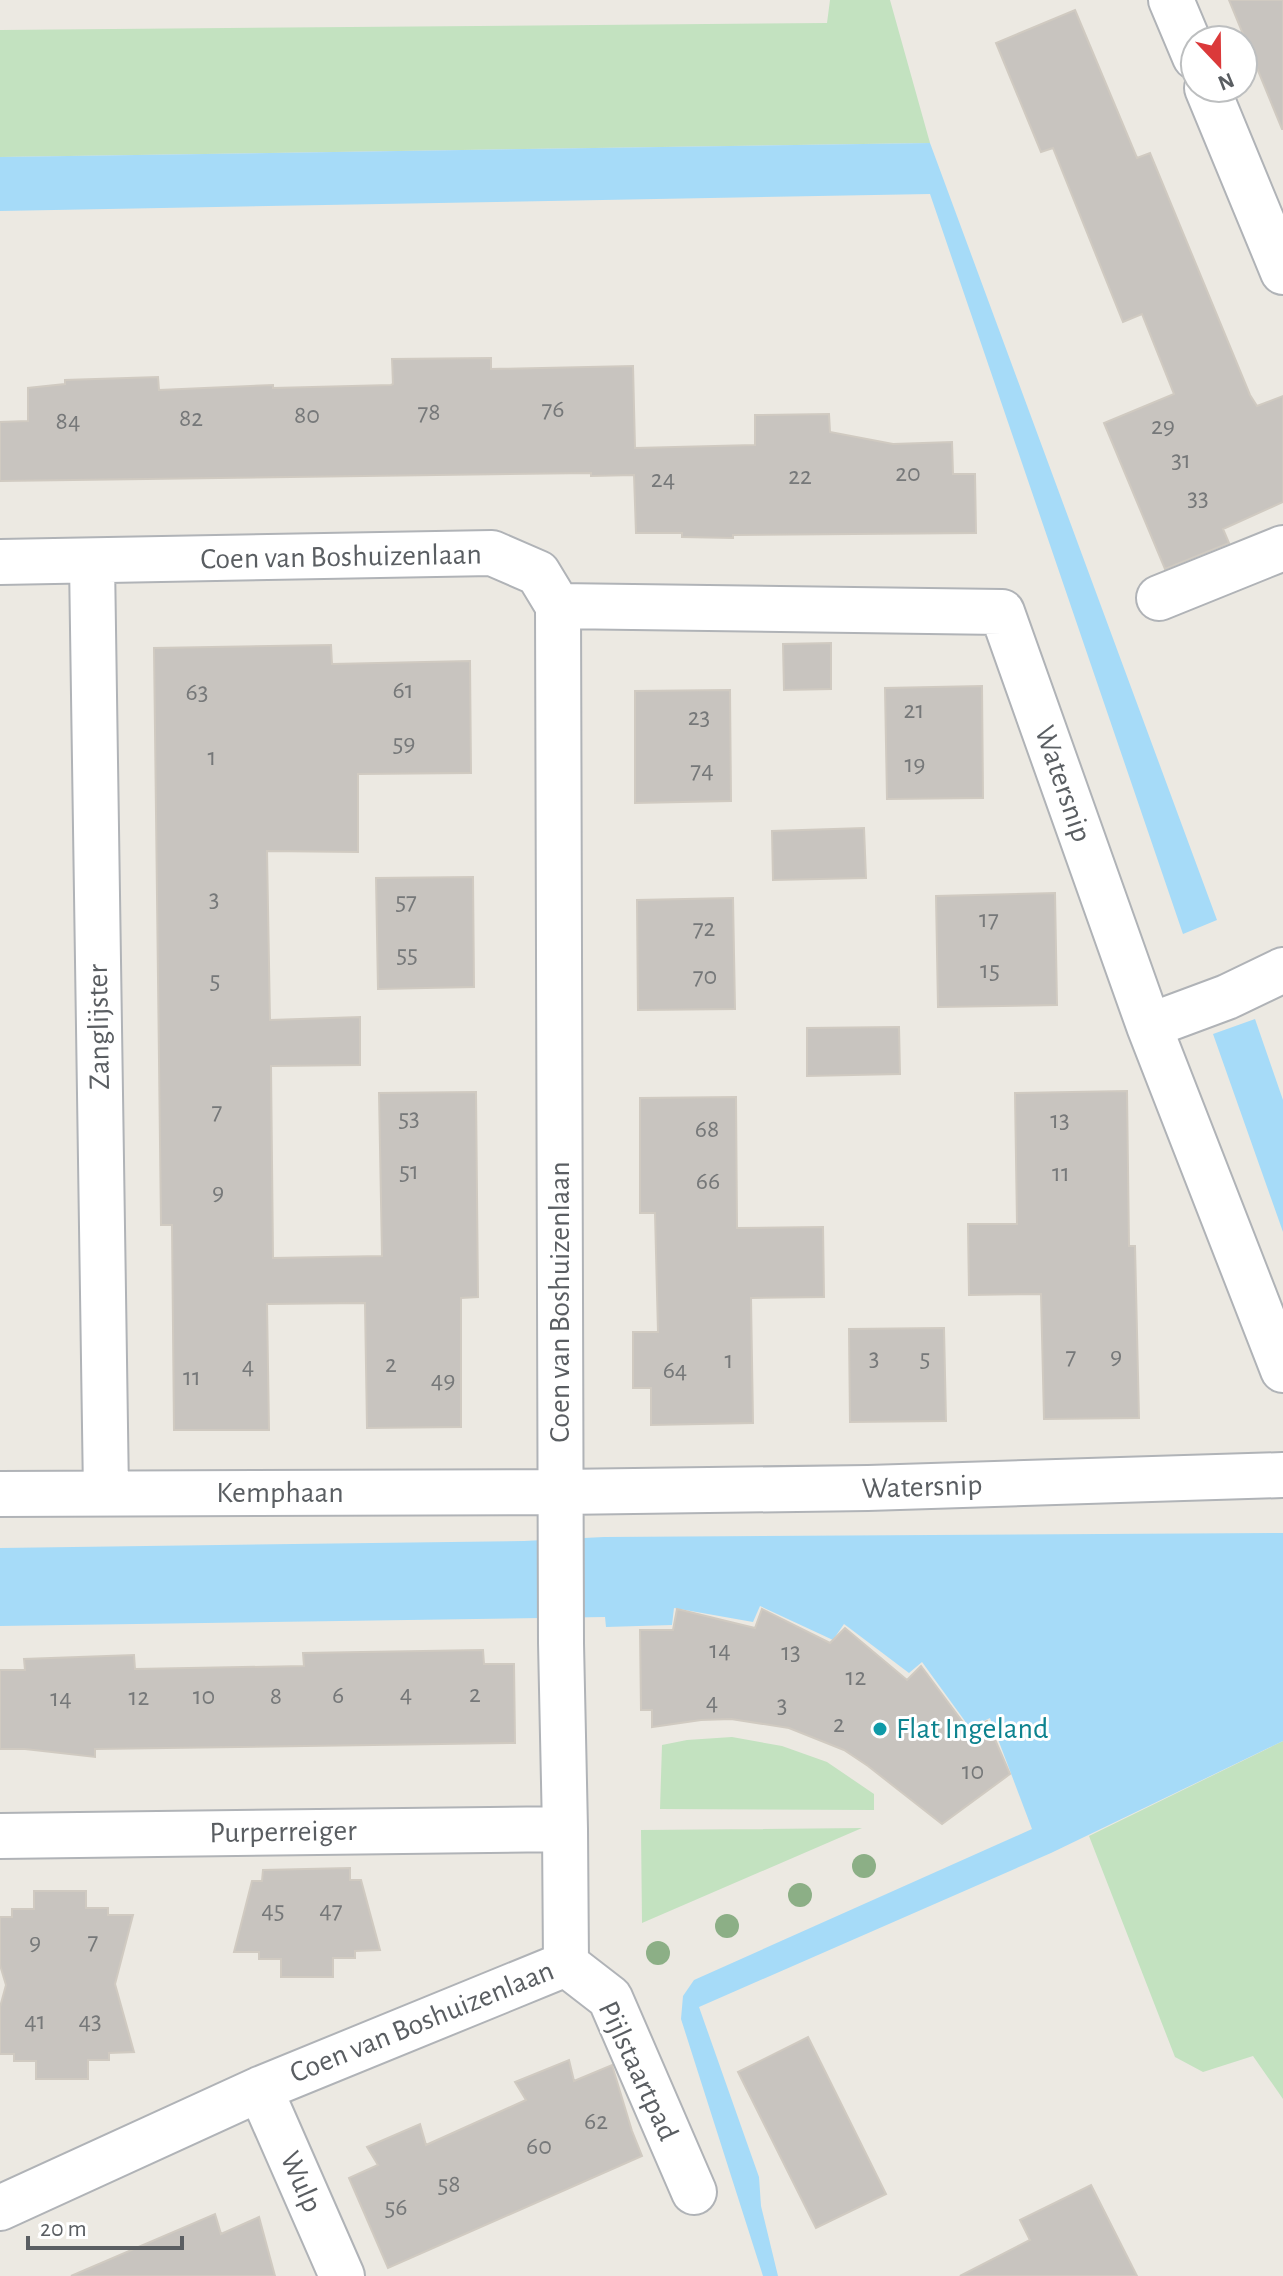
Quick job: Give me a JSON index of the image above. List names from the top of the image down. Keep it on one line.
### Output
{"streets":{"street":["Coen van Boshuizenlaan","Watersnip","Zanglijster","Kemphaan","Purperreiger","Pijlstaartpad","Wulp"]},"crossings":[["Coen van Boshuizenlaan","Watersnip"],["Coen van Boshuizenlaan","Zanglijster"],["Coen van Boshuizenlaan","Kemphaan"],["Coen van Boshuizenlaan","Purperreiger"],["Coen van Boshuizenlaan","Pijlstaartpad"],["Coen van Boshuizenlaan","Wulp"],["Watersnip","Kemphaan"],["Zanglijster","Kemphaan"]],"places":["Flat Ingeland"],"house_numbers":["76","78","80","82","84","29","31","20","22","24","33","61","63","21","23","59","1","19","74","3","57","17","72","55","15","70","5","7","53","13","68","51","11","66","9","7","9","3","5","1","2","4","64","11","49","14","13","12","4","2","6","10","8","12","14","4","3","2","10","45","47","7","9","41","43","62","60","58","56"],"scale_bar":"20 m","north":"bottom"}
